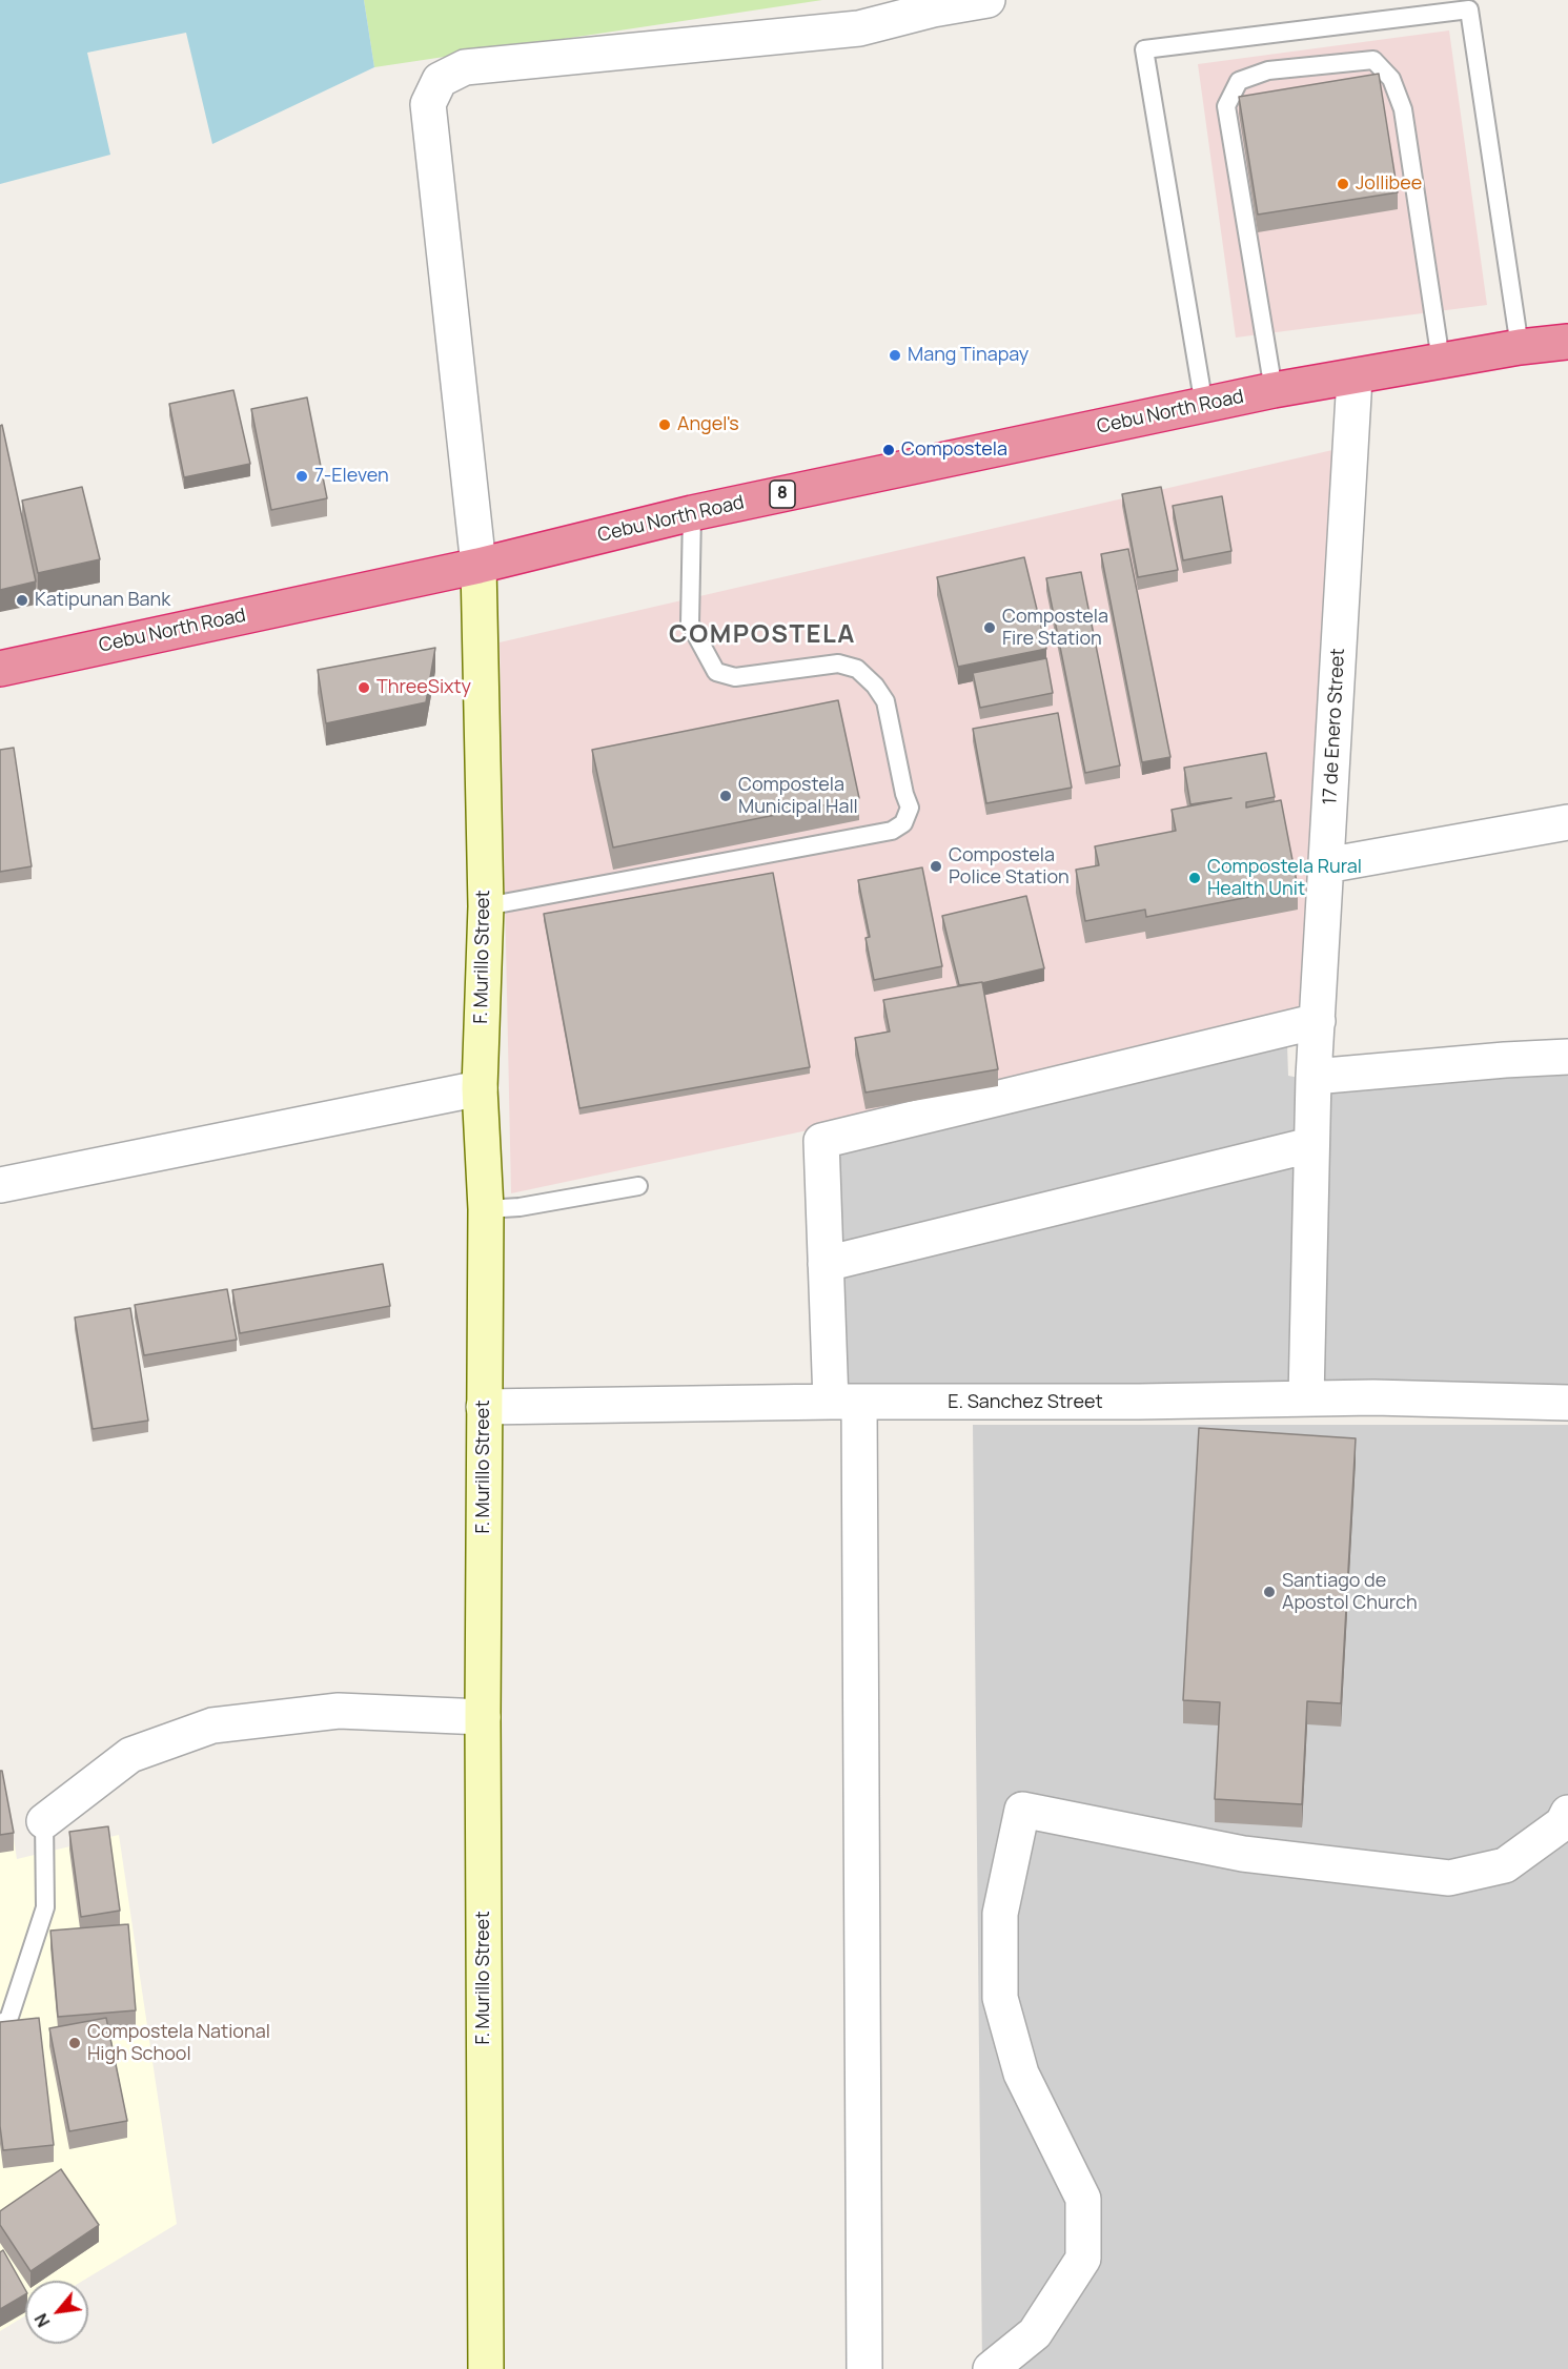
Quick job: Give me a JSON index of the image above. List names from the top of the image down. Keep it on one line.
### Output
{"streets":{"highway":["Cebu North Road","8"],"street":["17 de Enero Street","F. Murillo Street","E. Sanchez Street"]},"crossings":[["Cebu North Road","17 de Enero Street"],["Cebu North Road","F. Murillo Street"],["17 de Enero Street","E. Sanchez Street"],["F. Murillo Street","E. Sanchez Street"]],"districts":["COMPOSTELA"],"places":["Jollibee","Mang Tinapay","Angel's","Compostela","7-Eleven","Katipunan Bank","Compostela Fire Station","ThreeSixty","Compostela Municipal Hall","Compostela Police Station","Compostela Rural Health Unit","Santiago de Apostol Church","Compostela National High School"],"north":"bottom left"}
